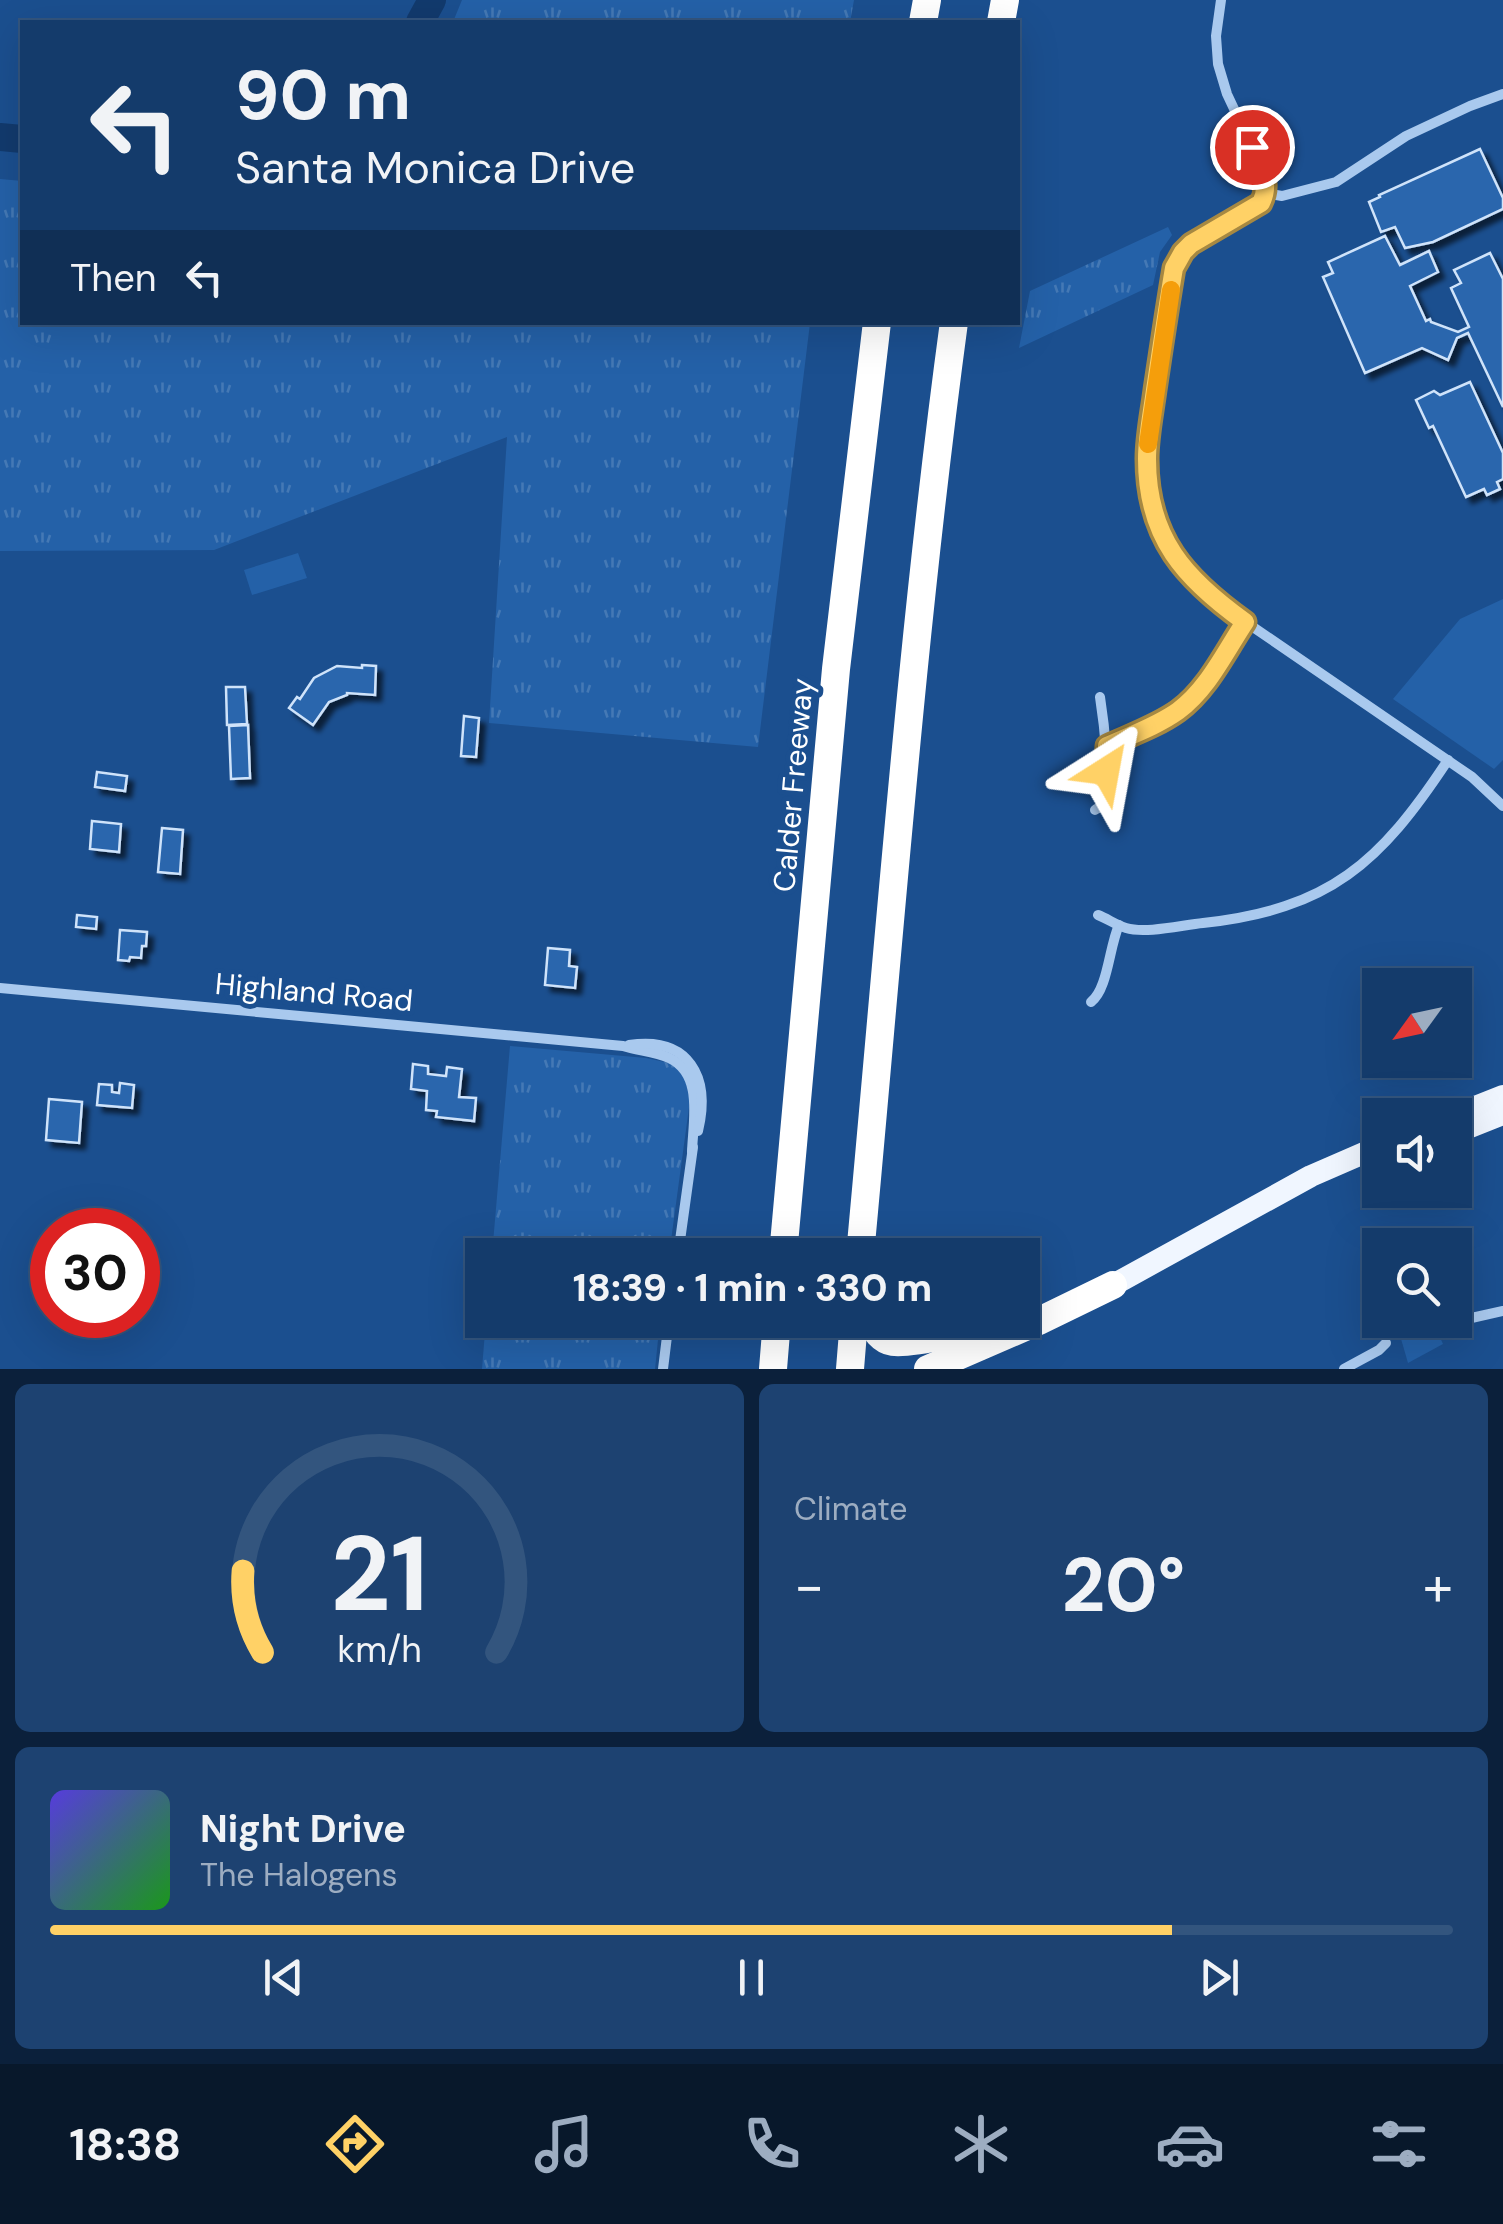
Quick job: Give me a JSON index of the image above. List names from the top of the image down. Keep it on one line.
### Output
{"streets":{"highway":["Calder Freeway"],"street":["Highland Road"]},"north":"bottom left","page":{"turn":["90 m","Santa Monica Drive"],"then":"Then","limit":"30","trip":"18:39 · 1 min · 330 m","tile":"Climate","heat":["−","20°","+"],"song":["Night Drive","The Halogens"],"tabs":"18:38","gauge":["21","km/h"]}}
